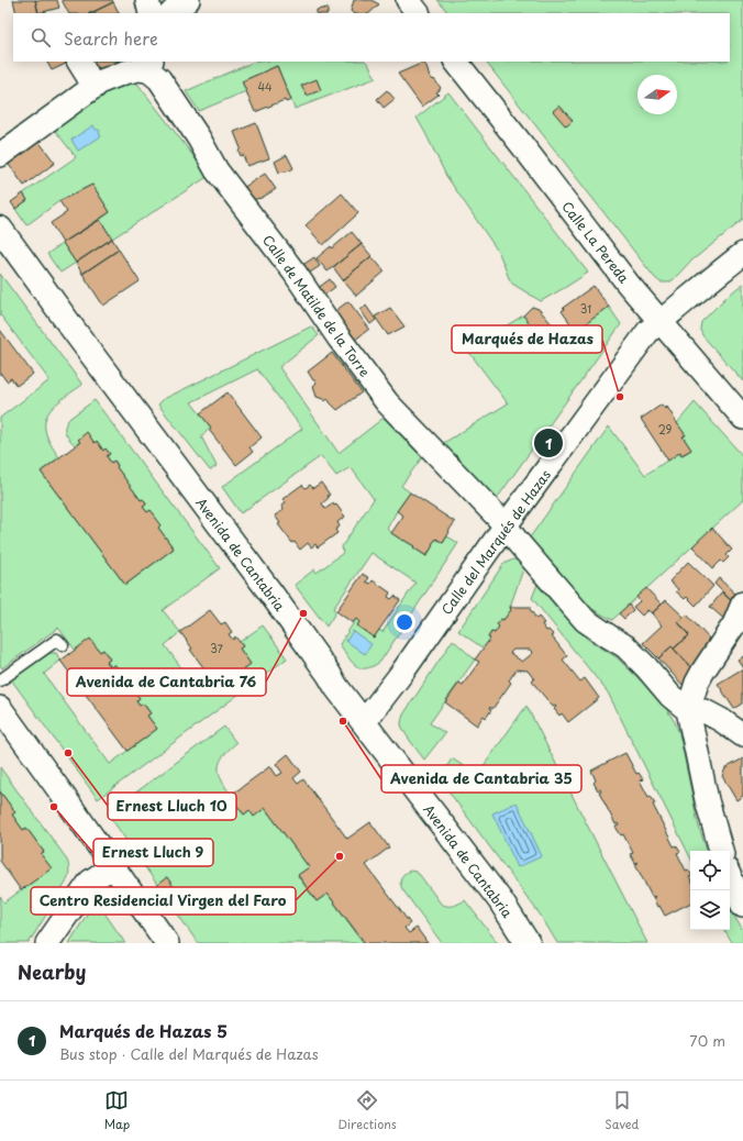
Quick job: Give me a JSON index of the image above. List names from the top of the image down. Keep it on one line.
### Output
{"streets":{"main road":["Avenida de Cantabria"],"street":["Calle La Pereda","Calle de Matilde de la Torre","Calle del Marqués de Hazas"]},"crossings":[["Calle La Pereda","Calle del Marqués de Hazas"],["Calle de Matilde de la Torre","Calle del Marqués de Hazas"],["Calle del Marqués de Hazas","Avenida de Cantabria"]],"places":["Marqués de Hazas","Avenida de Cantabria 76","Avenida de Cantabria 35","Ernest Lluch 10","Ernest Lluch 9","Centro Residencial Virgen del Faro"],"house_numbers":["44","31","29","37"],"north":"right","page":{"search":"Search here","pins":"1","heading":"Nearby","list":[{"mark":"1","name":"Marqués de Hazas 5","note":"Bus stop · Calle del Marqués de Hazas","value":"70 m"}],"nav":["Map","Directions","Saved"]}}
